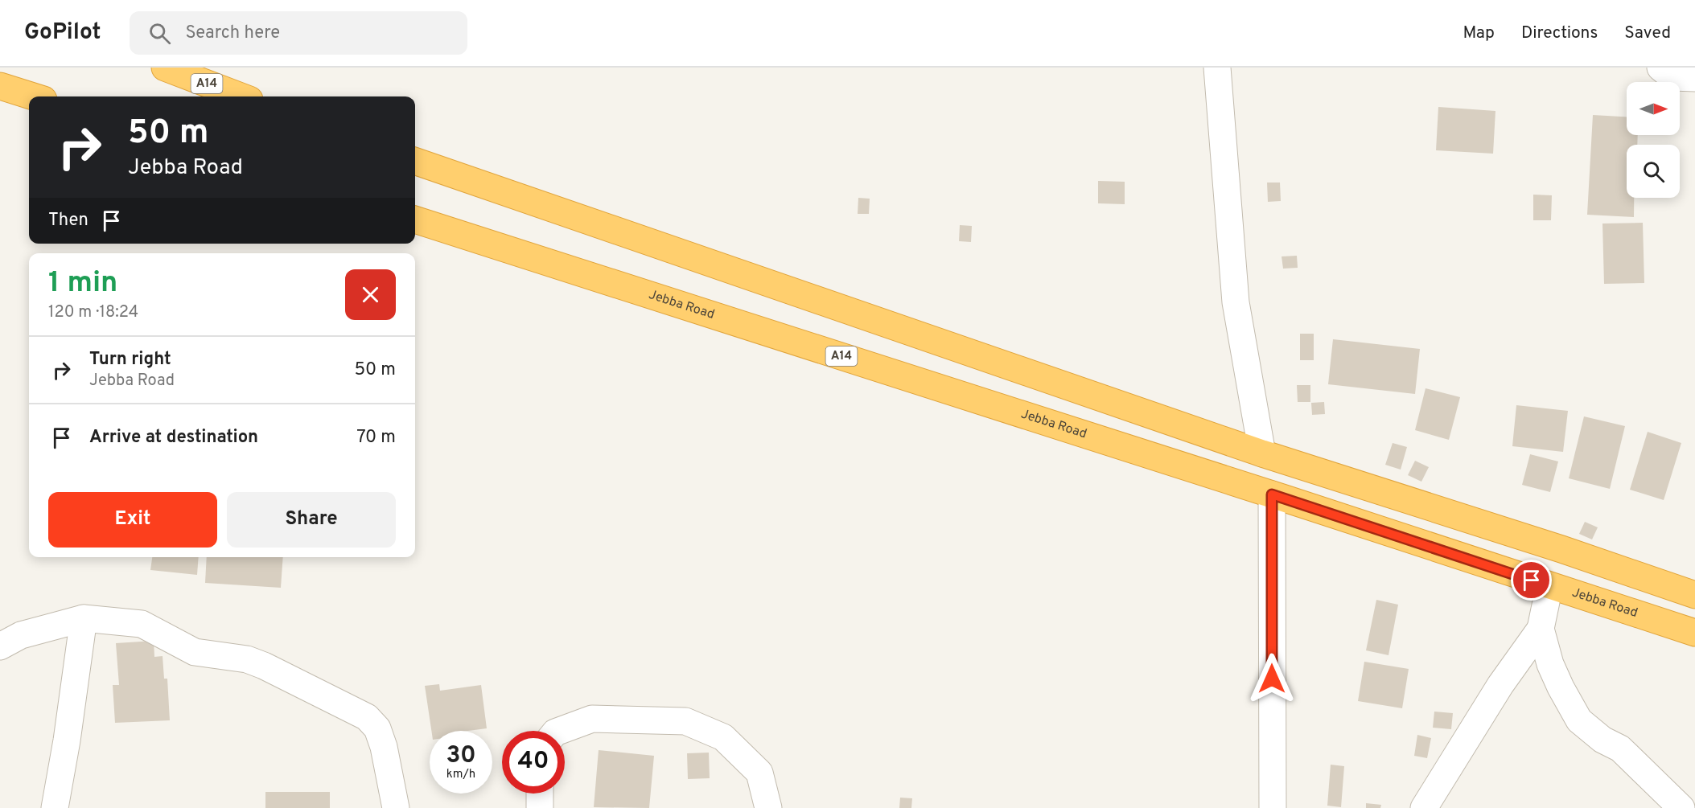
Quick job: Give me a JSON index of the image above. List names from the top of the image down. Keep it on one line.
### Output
{"streets":{"highway":["A14","Jebba Road"]},"north":"right","page":{"header":"GoPilot","search":"Search here","nav":["Map","Directions","Saved"],"turn":["50 m","Jebba Road"],"then":"Then","heading":["1 min","120 m · 18:24"],"list":[{"name":"Turn right","note":"Jebba Road","value":"50 m"},{"name":"Arrive at destination","value":"70 m"}],"buttons":["Exit","Share"],"speed":"30 km/h","limit":"40"}}
